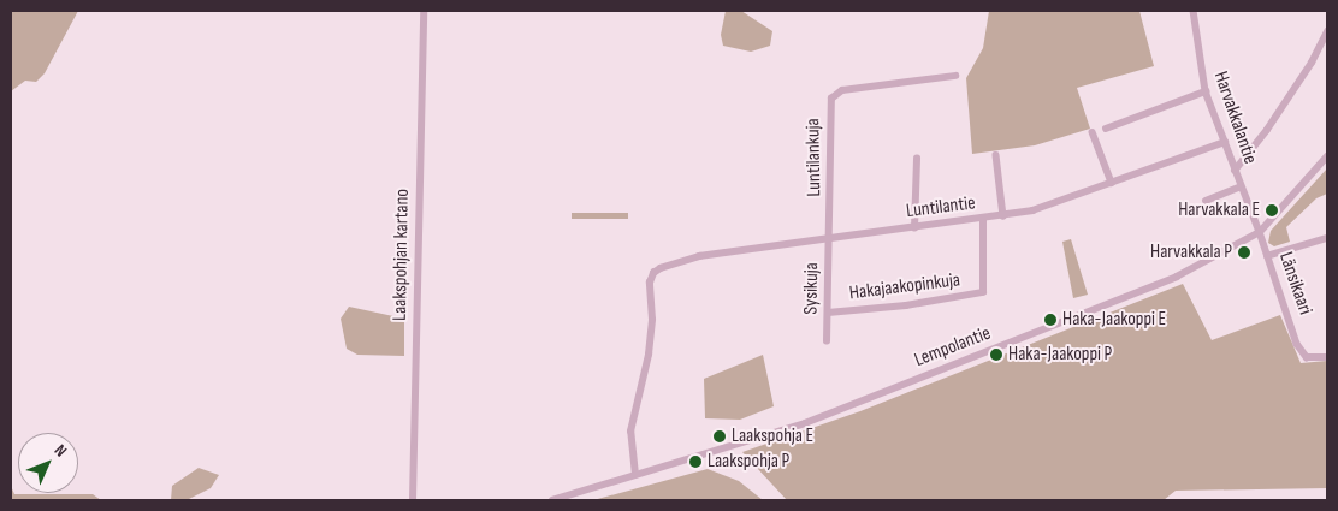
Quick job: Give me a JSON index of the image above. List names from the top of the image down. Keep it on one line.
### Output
{"streets":{"street":["Harvakkalantie","Luntilankuja","Luntilantie","Laakspohjan kartano","Länsikaari","Hakajaakopinkuja","Sysikuja","Lempolantie"]},"crossings":[["Harvakkalantie","Luntilantie"],["Harvakkalantie","Länsikaari"],["Harvakkalantie","Lempolantie"],["Luntilankuja","Luntilantie"],["Luntilankuja","Sysikuja"],["Luntilantie","Hakajaakopinkuja"],["Luntilantie","Sysikuja"],["Luntilantie","Lempolantie"],["Länsikaari","Lempolantie"],["Hakajaakopinkuja","Sysikuja"]],"places":["Harvakkala E","Harvakkala P","Haka-Jaakoppi E","Haka-Jaakoppi P","Laakspohja E","Laakspohja P"],"north":"top right"}
